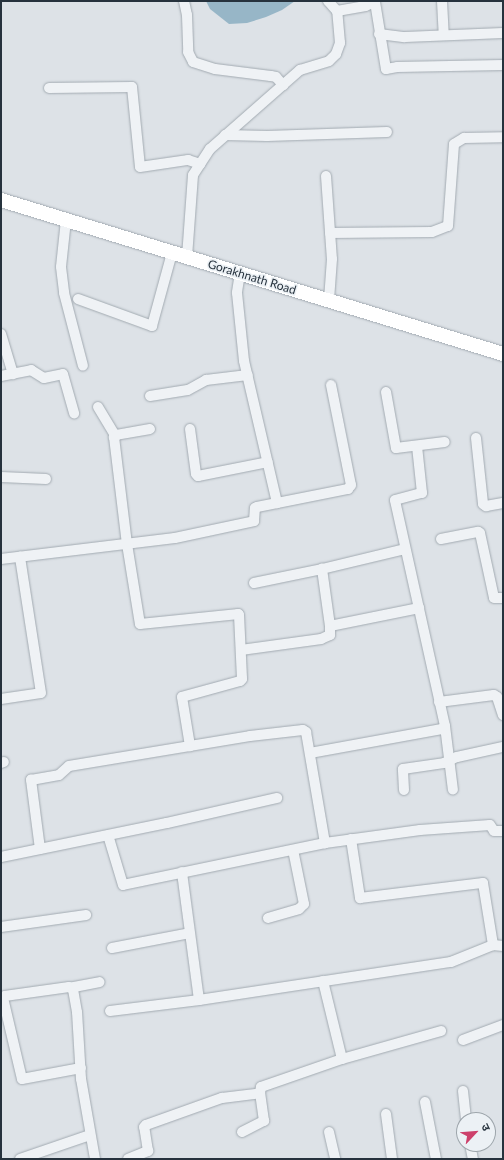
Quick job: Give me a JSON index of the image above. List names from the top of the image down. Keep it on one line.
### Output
{"streets":{"main road":["Gorakhnath Road"]},"north":"top right"}
